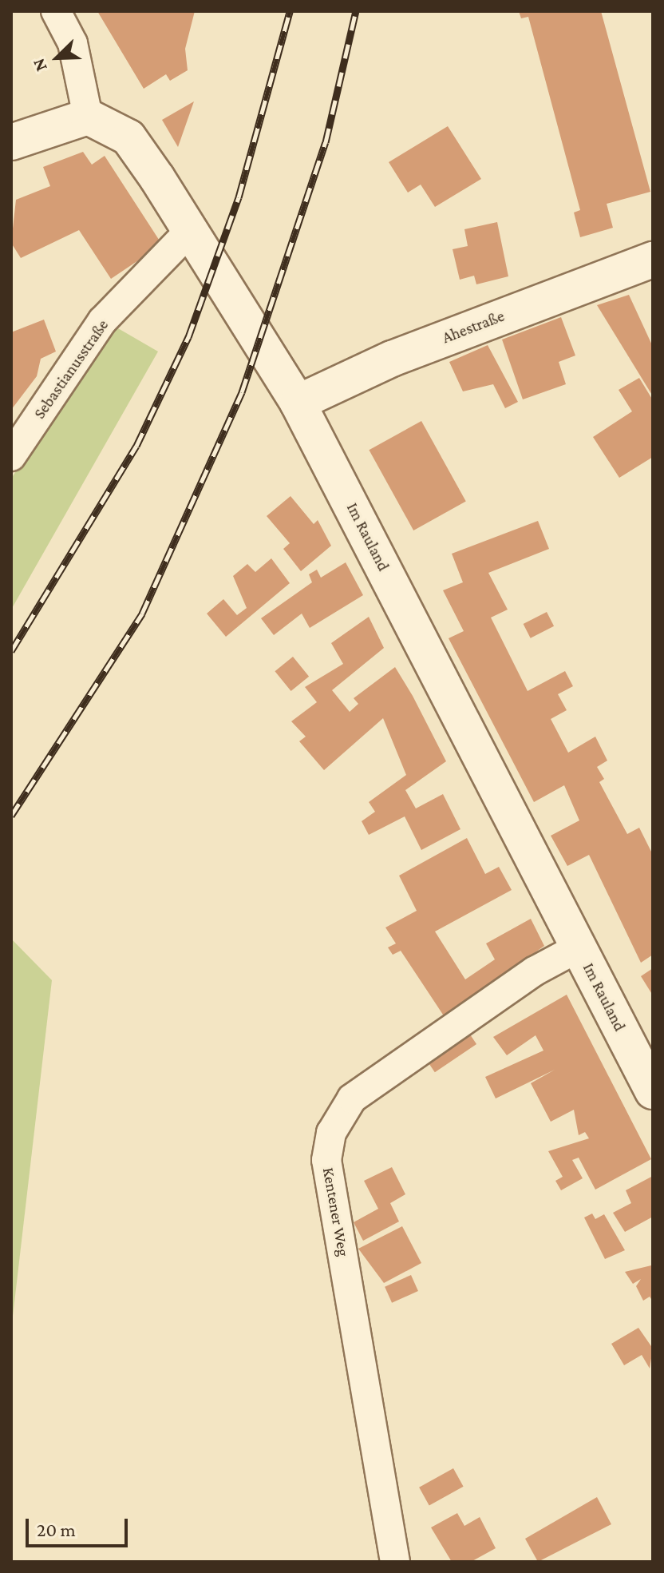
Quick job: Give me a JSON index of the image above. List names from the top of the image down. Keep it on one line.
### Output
{"streets":{"street":["Ahestraße","Sebastianusstraße","Im Rauland","Kentener Weg"]},"crossings":[["Ahestraße","Im Rauland"],["Sebastianusstraße","Im Rauland"],["Im Rauland","Kentener Weg"]],"scale_bar":"20 m","north":"bottom left"}
